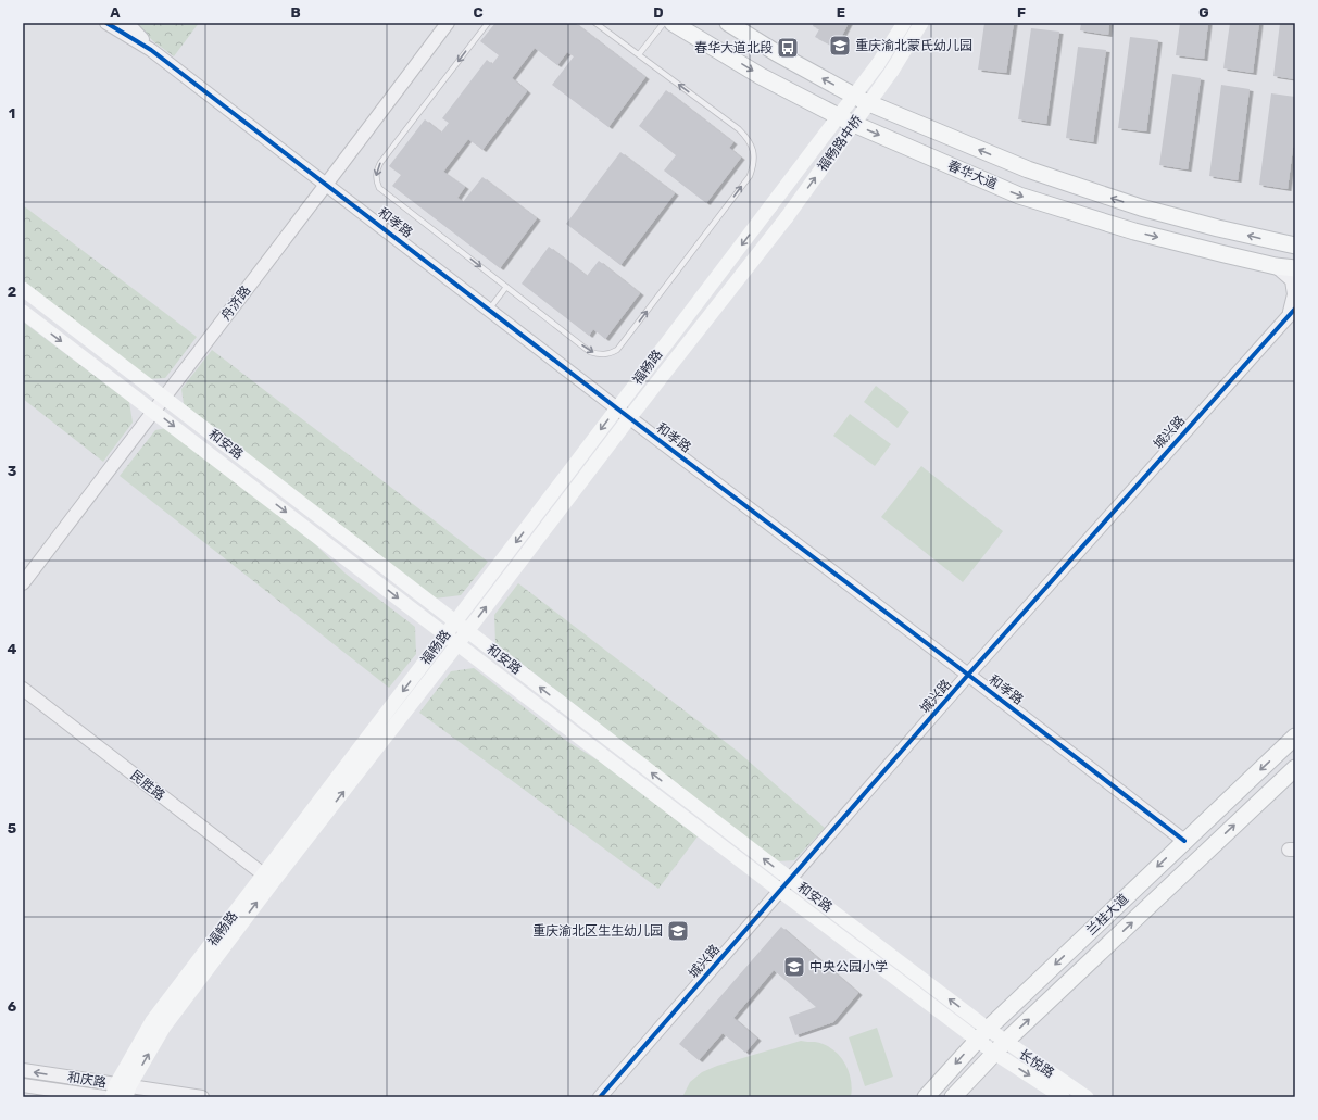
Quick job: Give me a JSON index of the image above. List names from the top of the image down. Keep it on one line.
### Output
{"streets":{"main road":["福畅路中桥","春华大道","福畅路","和安路","兰桂大道","长悦路"],"street":["和孝路","舟济路","城兴路","民胜路","和庆路"]},"crossings":[["福畅路中桥","福畅路"],["和孝路","舟济路"],["和孝路","福畅路"],["和孝路","城兴路"],["和孝路","兰桂大道"],["舟济路","和安路"],["福畅路","和安路"],["福畅路","民胜路"],["福畅路","和庆路"],["城兴路","和安路"],["和安路","兰桂大道"],["和安路","长悦路"],["兰桂大道","长悦路"]],"places":{"school or university":["重庆渝北蒙氏幼儿园","重庆渝北区生生幼儿园","中央公园小学"],"bus stop":["春华大道北段"]},"grid":{"columns":["A","B","C","D","E","F","G"],"rows":["1","2","3","4","5","6"]}}
